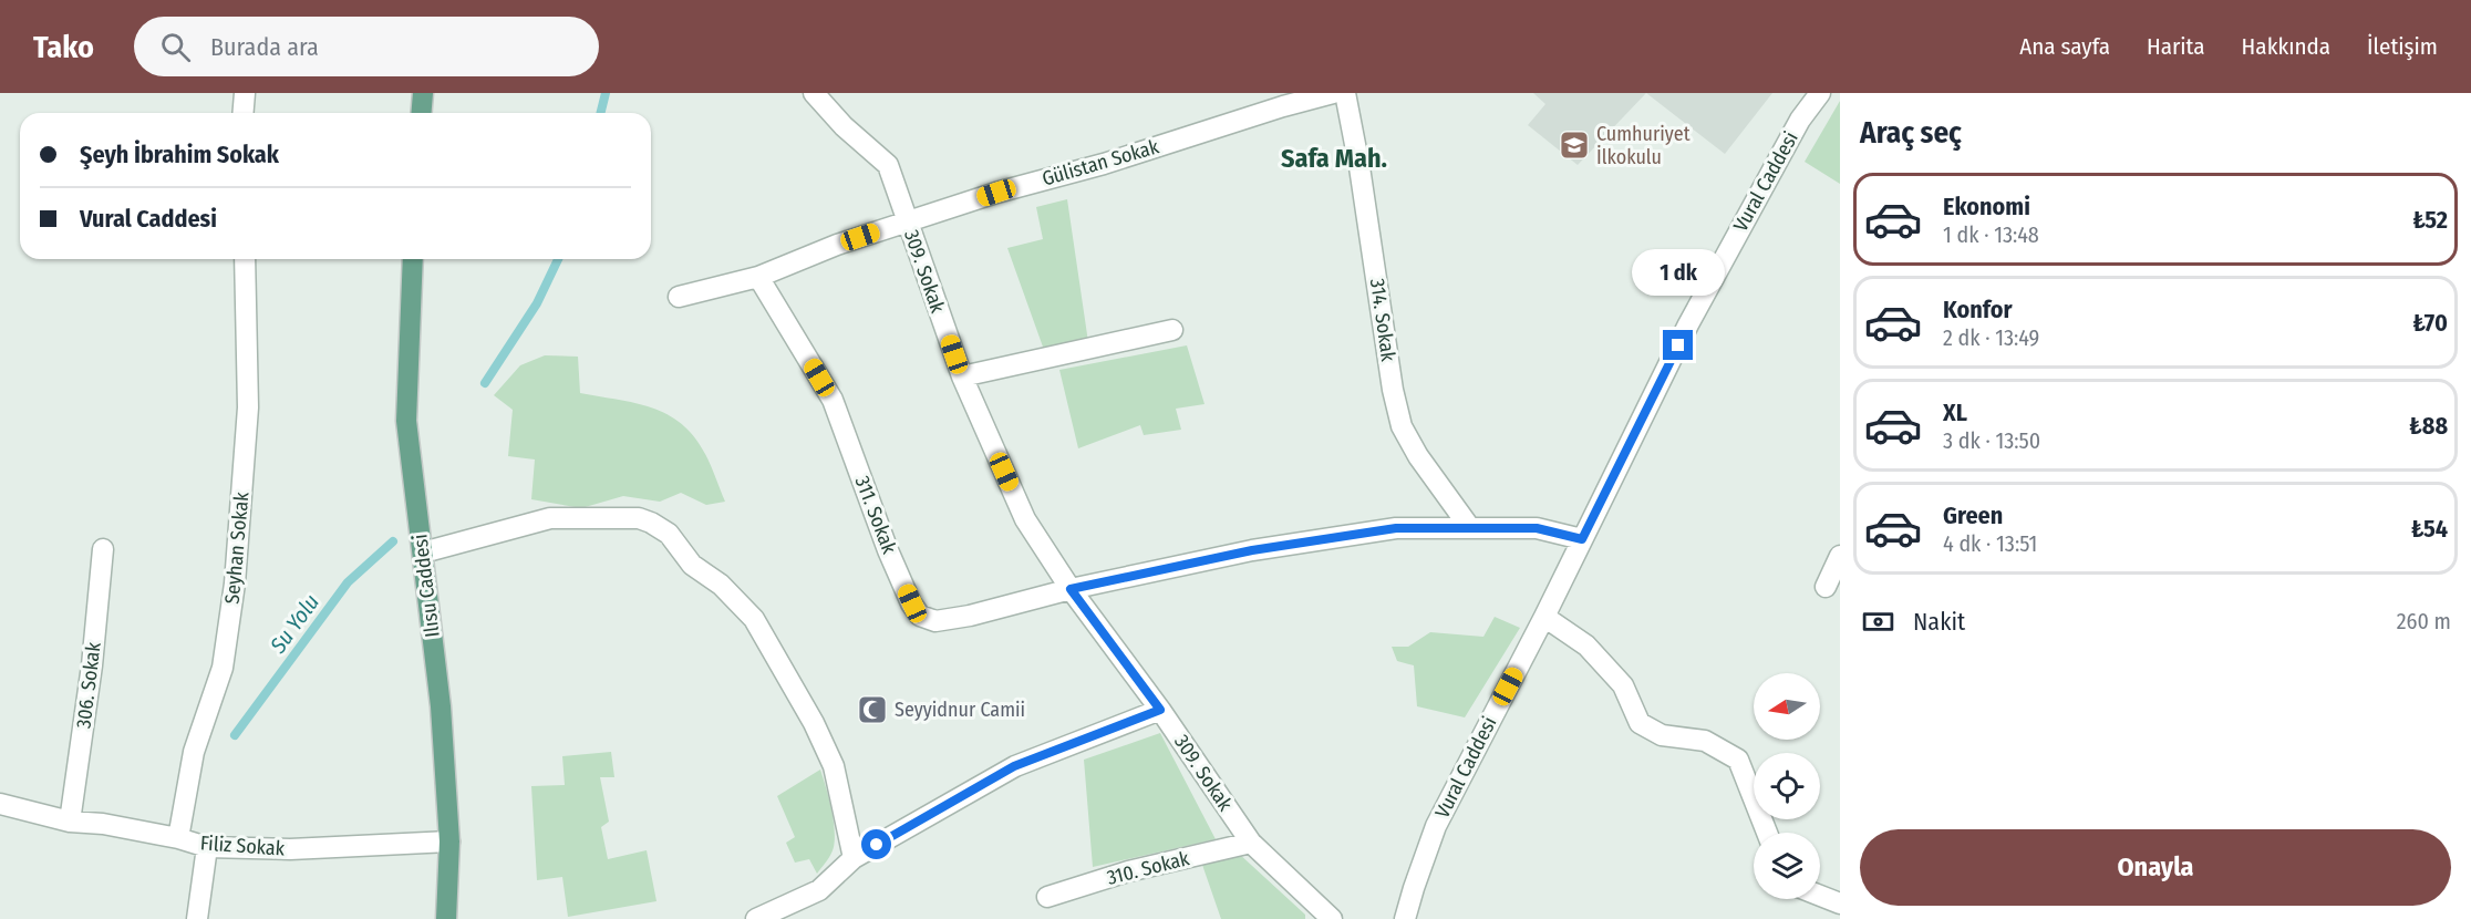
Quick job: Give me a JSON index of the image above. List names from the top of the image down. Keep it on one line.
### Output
{"streets":{"main road":["Ilısu Caddesi"],"street":["Gülistan Sokak","Vural Caddesi","309. Sokak","314. Sokak","311. Sokak","Seyhan Sokak","306. Sokak","Filiz Sokak","310. Sokak"]},"crossings":[["Gülistan Sokak","309. Sokak"],["Gülistan Sokak","311. Sokak"],["Vural Caddesi","311. Sokak"],["309. Sokak","311. Sokak"],["309. Sokak","310. Sokak"],["314. Sokak","311. Sokak"],["Seyhan Sokak","Filiz Sokak"],["Ilısu Caddesi","Filiz Sokak"],["306. Sokak","Filiz Sokak"]],"districts":["Safa Mah."],"water":["Su Yolu"],"places":{"school or university":["Cumhuriyet İlkokulu"],"mosque":["Seyyidnur Camii"]},"north":"left","page":{"header":"Tako","search":"Burada ara","nav":["Ana sayfa","Harita","Hakkında","İletişim"],"heading":"Araç seç","banner":["Şeyh İbrahim Sokak","Vural Caddesi"],"list":[{"name":"Ekonomi","note":"1 dk · 13:48","value":"₺52"},{"name":"Konfor","note":"2 dk · 13:49","value":"₺70"},{"name":"XL","note":"3 dk · 13:50","value":"₺88"},{"name":"Green","note":"4 dk · 13:51","value":"₺54"}],"bubble":"1 dk","pay":["Nakit","260 m"],"buttons":"Onayla"}}
